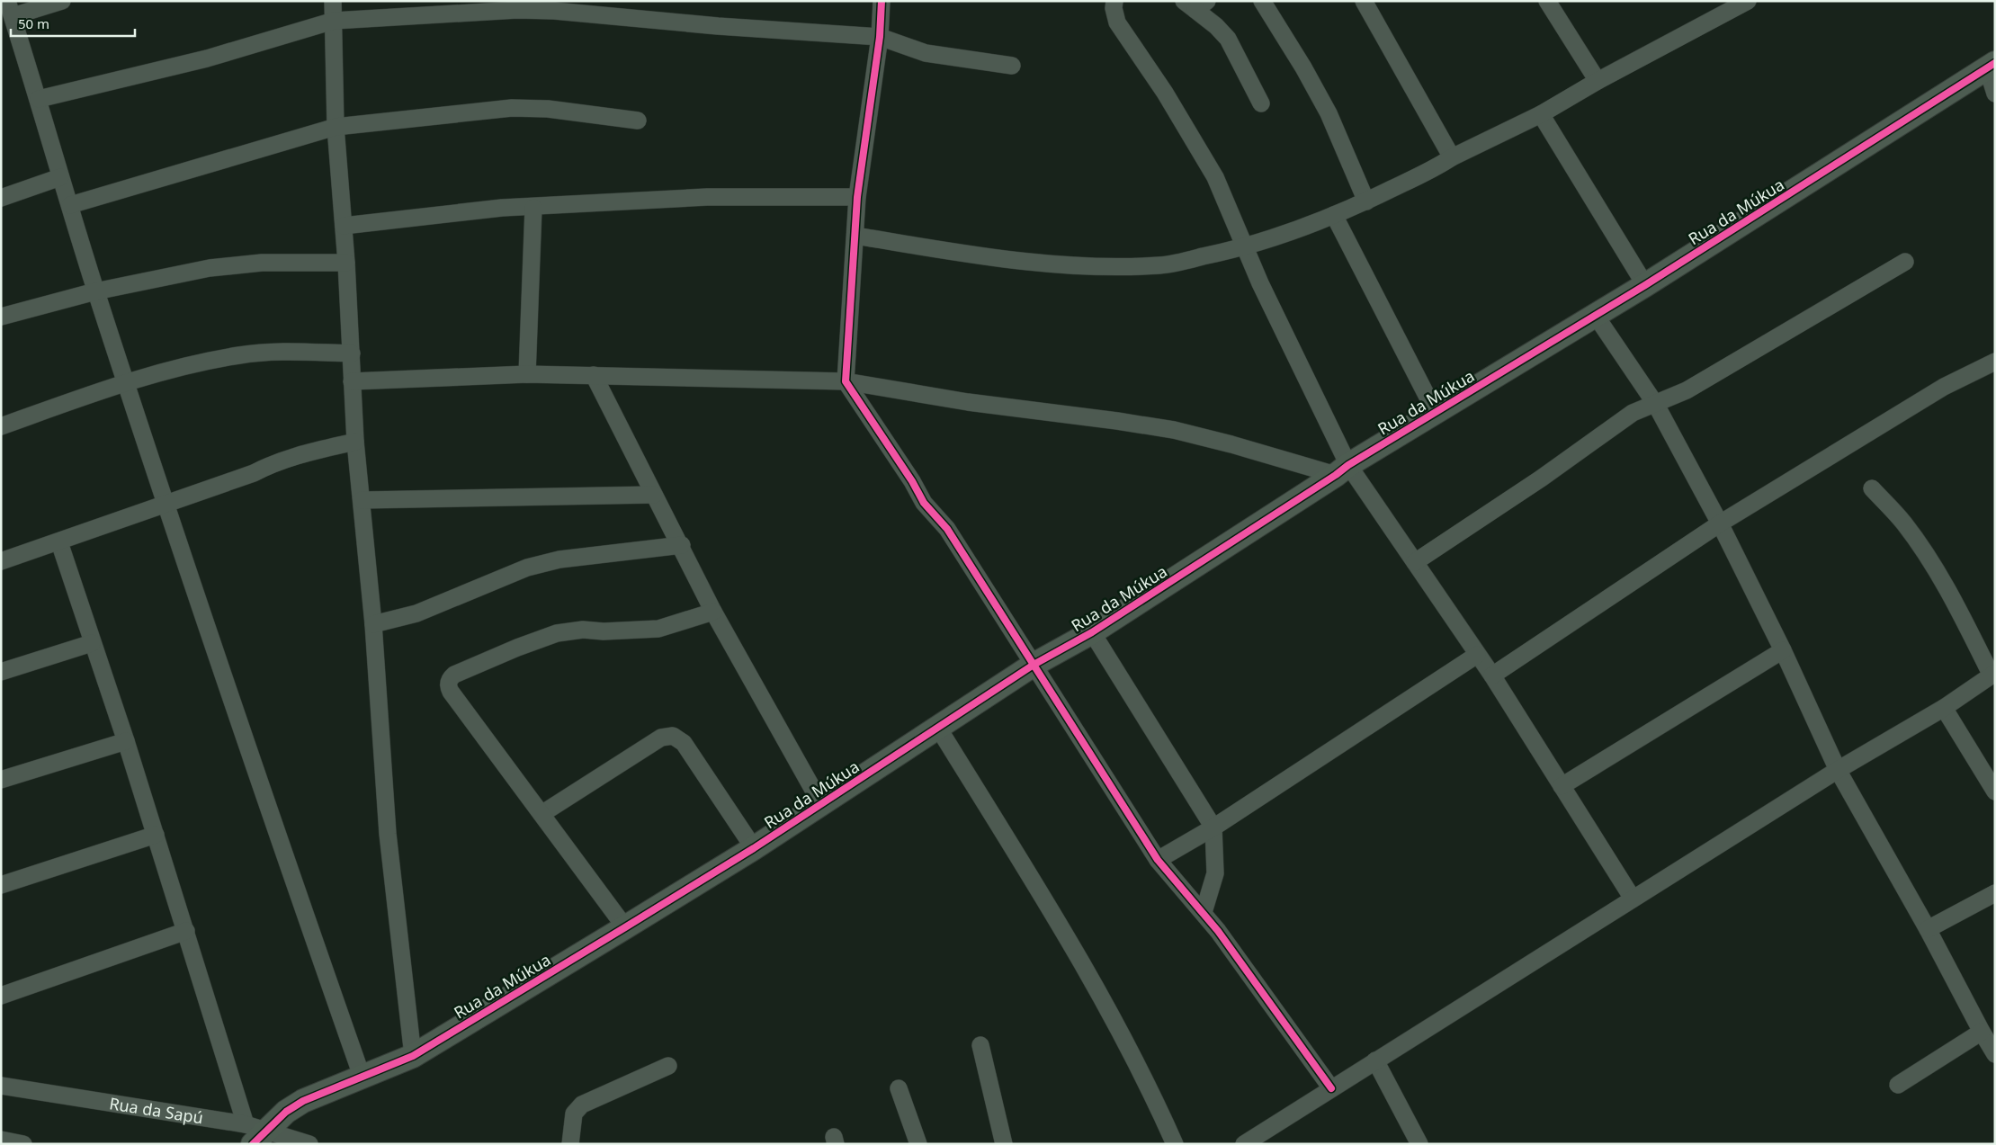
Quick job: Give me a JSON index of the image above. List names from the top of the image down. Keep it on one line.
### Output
{"streets":{"street":["Rua da Múkua","Rua da Sapú"]},"crossings":[["Rua da Múkua","Rua da Sapú"]],"scale_bar":"50 m"}
